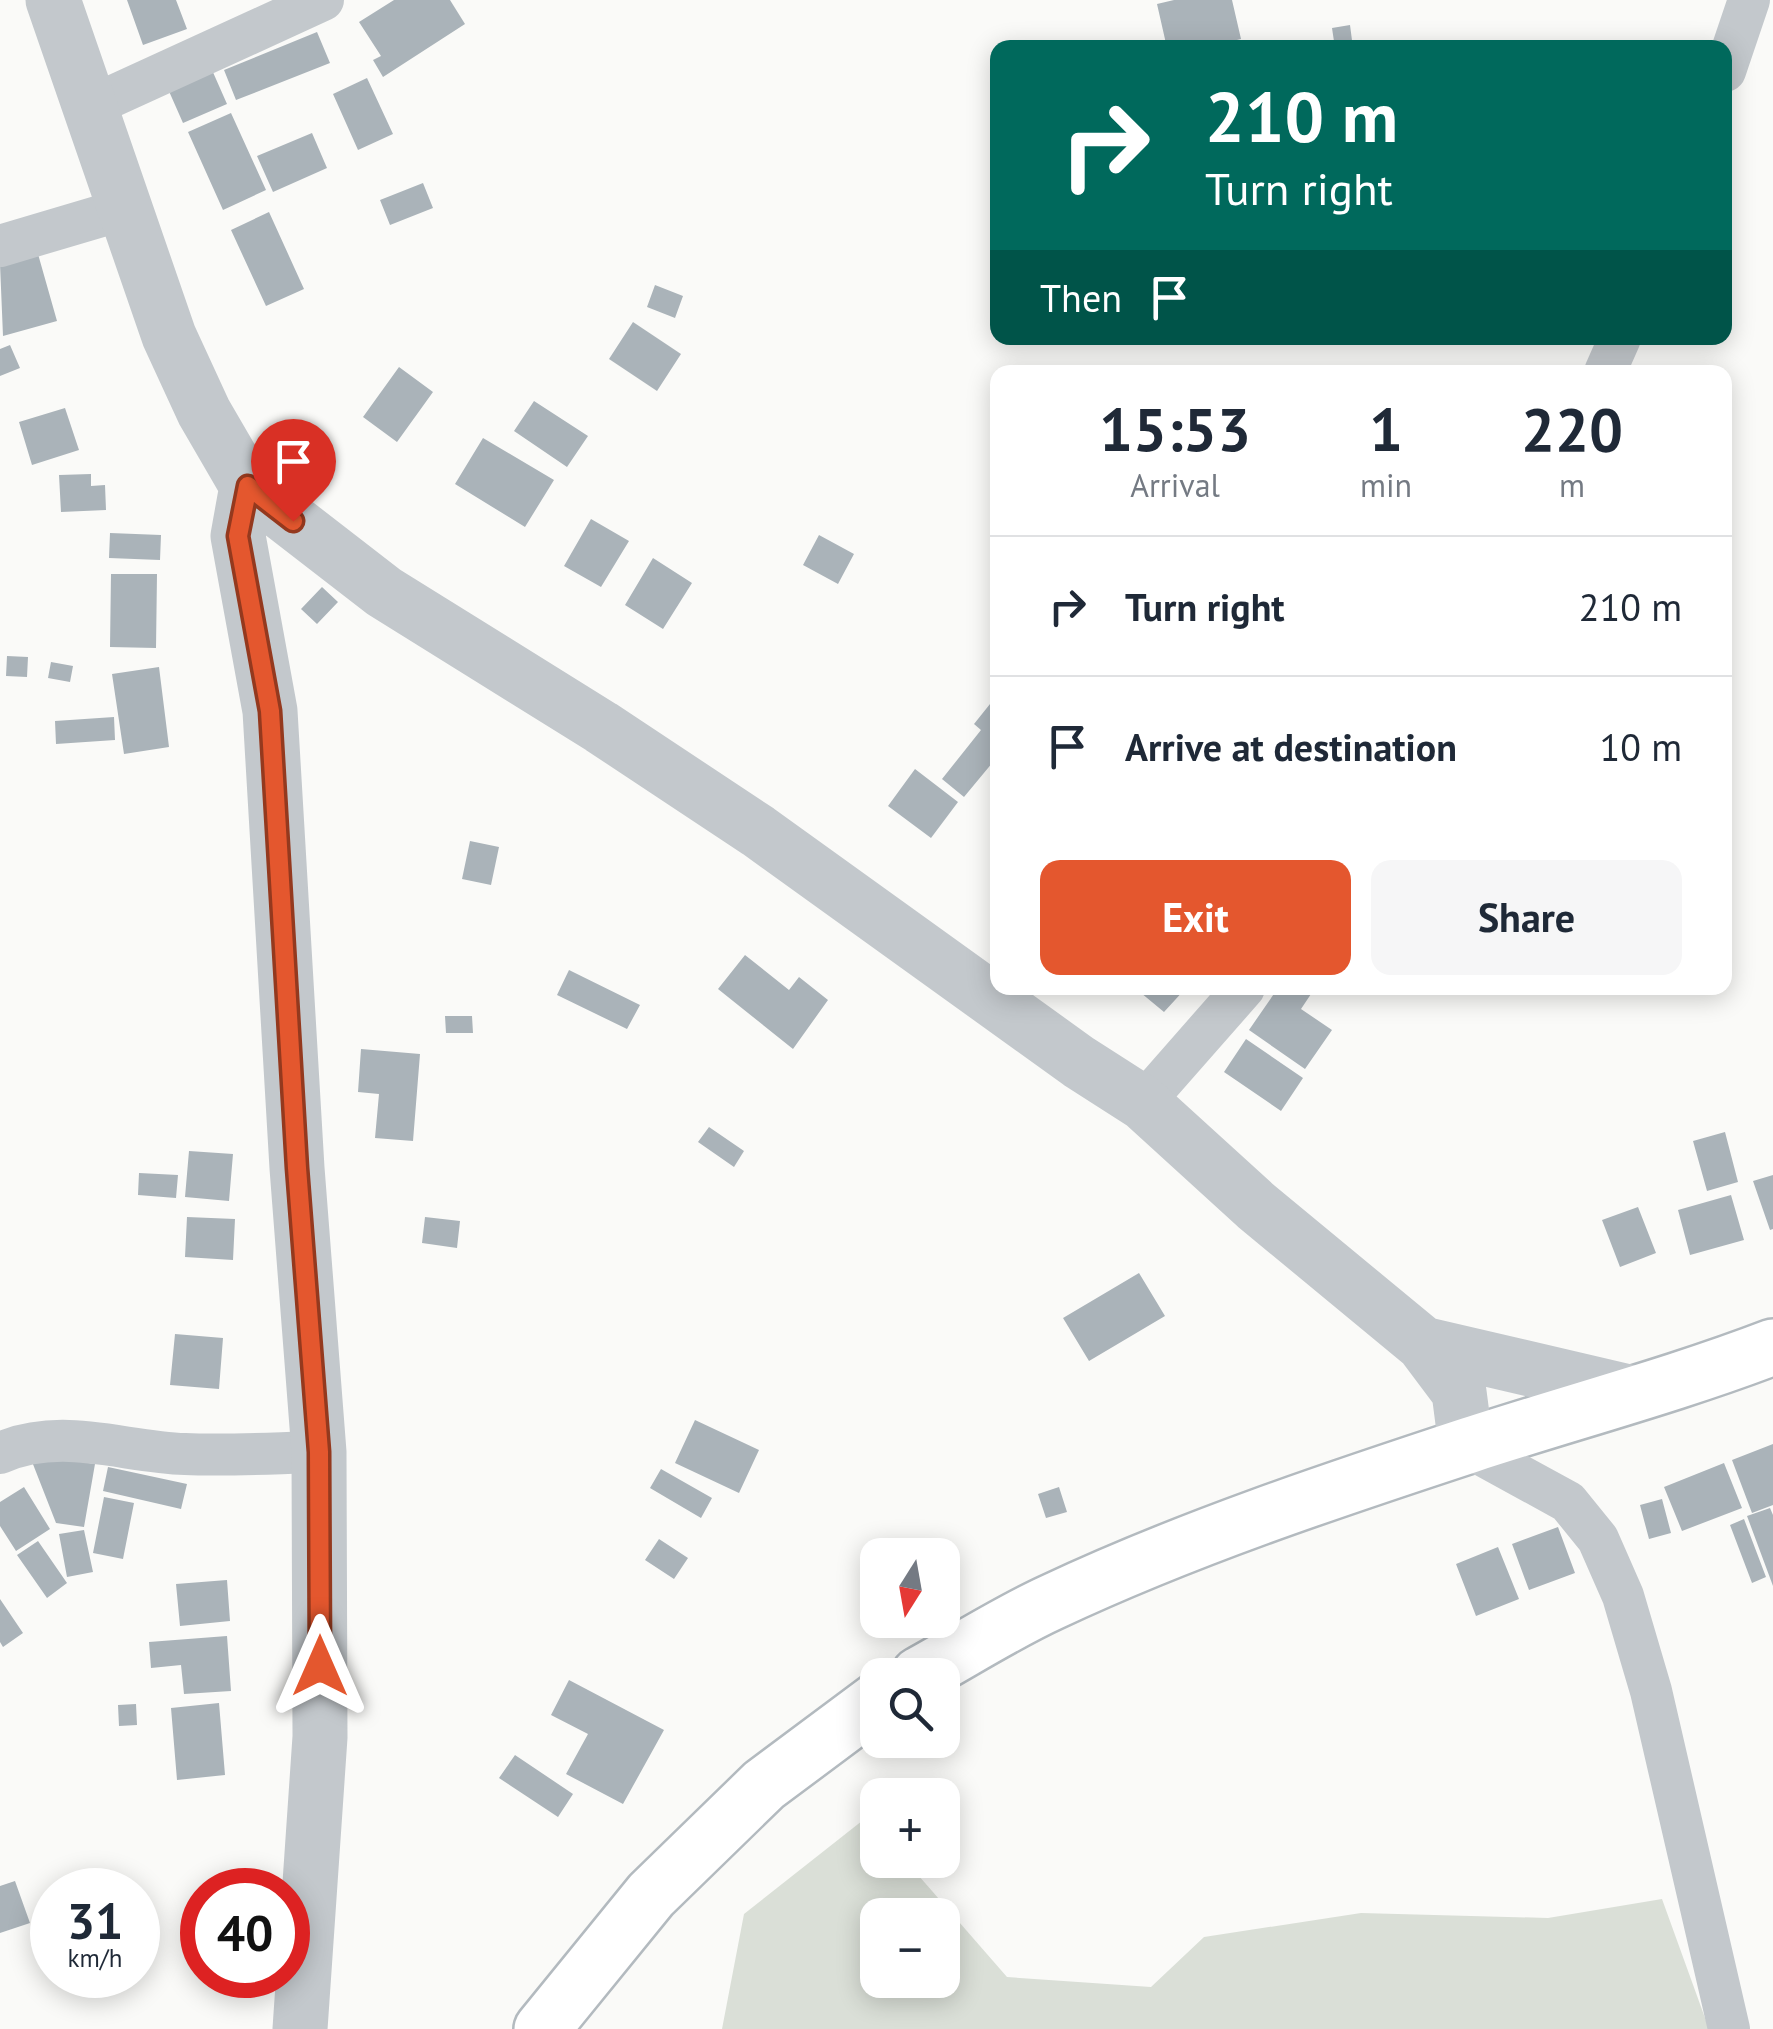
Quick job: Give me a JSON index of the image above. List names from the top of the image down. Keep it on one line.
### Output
{"north":"bottom","page":{"turn":["210 m","Turn right"],"then":"Then","eta":["15:53","Arrival","1","min","220","m"],"list":[{"name":"Turn right","value":"210 m"},{"name":"Arrive at destination","value":"10 m"}],"buttons":["Exit","Share"],"map_buttons":["+","−"],"speed":"31 km/h","limit":"40"}}
